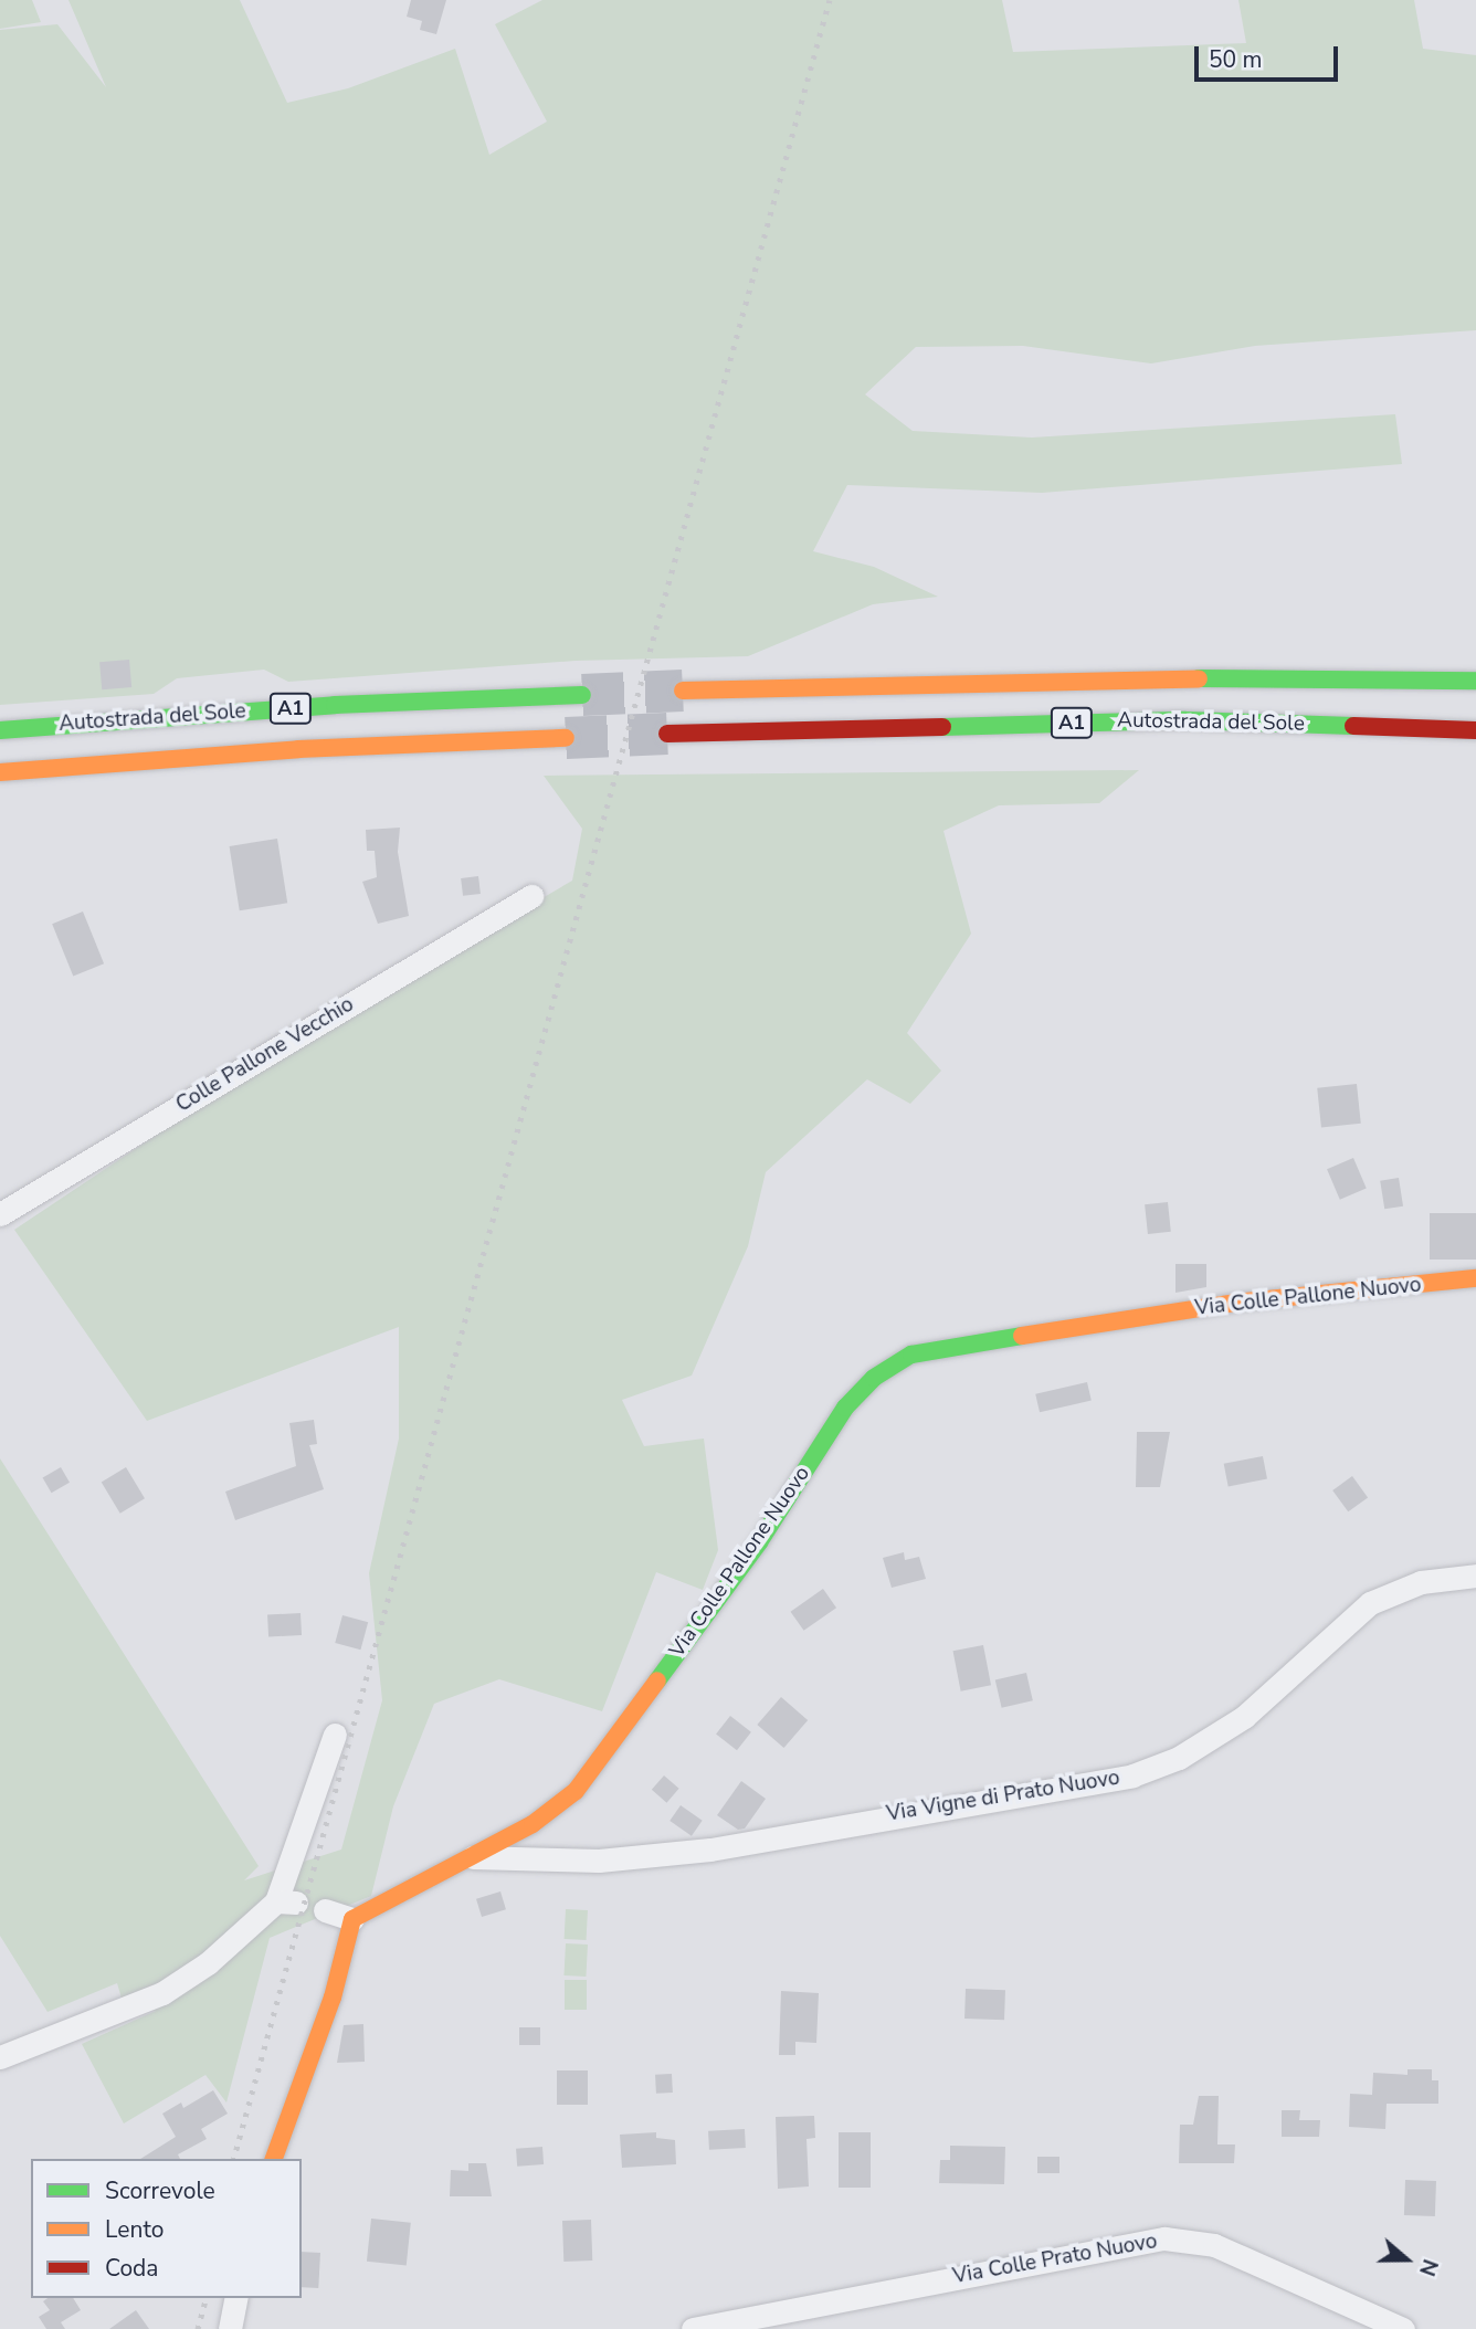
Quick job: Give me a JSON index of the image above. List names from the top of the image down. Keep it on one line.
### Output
{"streets":{"main road":["A1","Autostrada del Sole","Via Colle Pallone Nuovo"],"street":["Colle Pallone Vecchio","Via Vigne di Prato Nuovo","Via Colle Prato Nuovo"]},"crossings":[["Via Colle Pallone Nuovo","Via Vigne di Prato Nuovo"]],"legend":["Scorrevole","Lento","Coda"],"scale_bar":"50 m","north":"right"}
